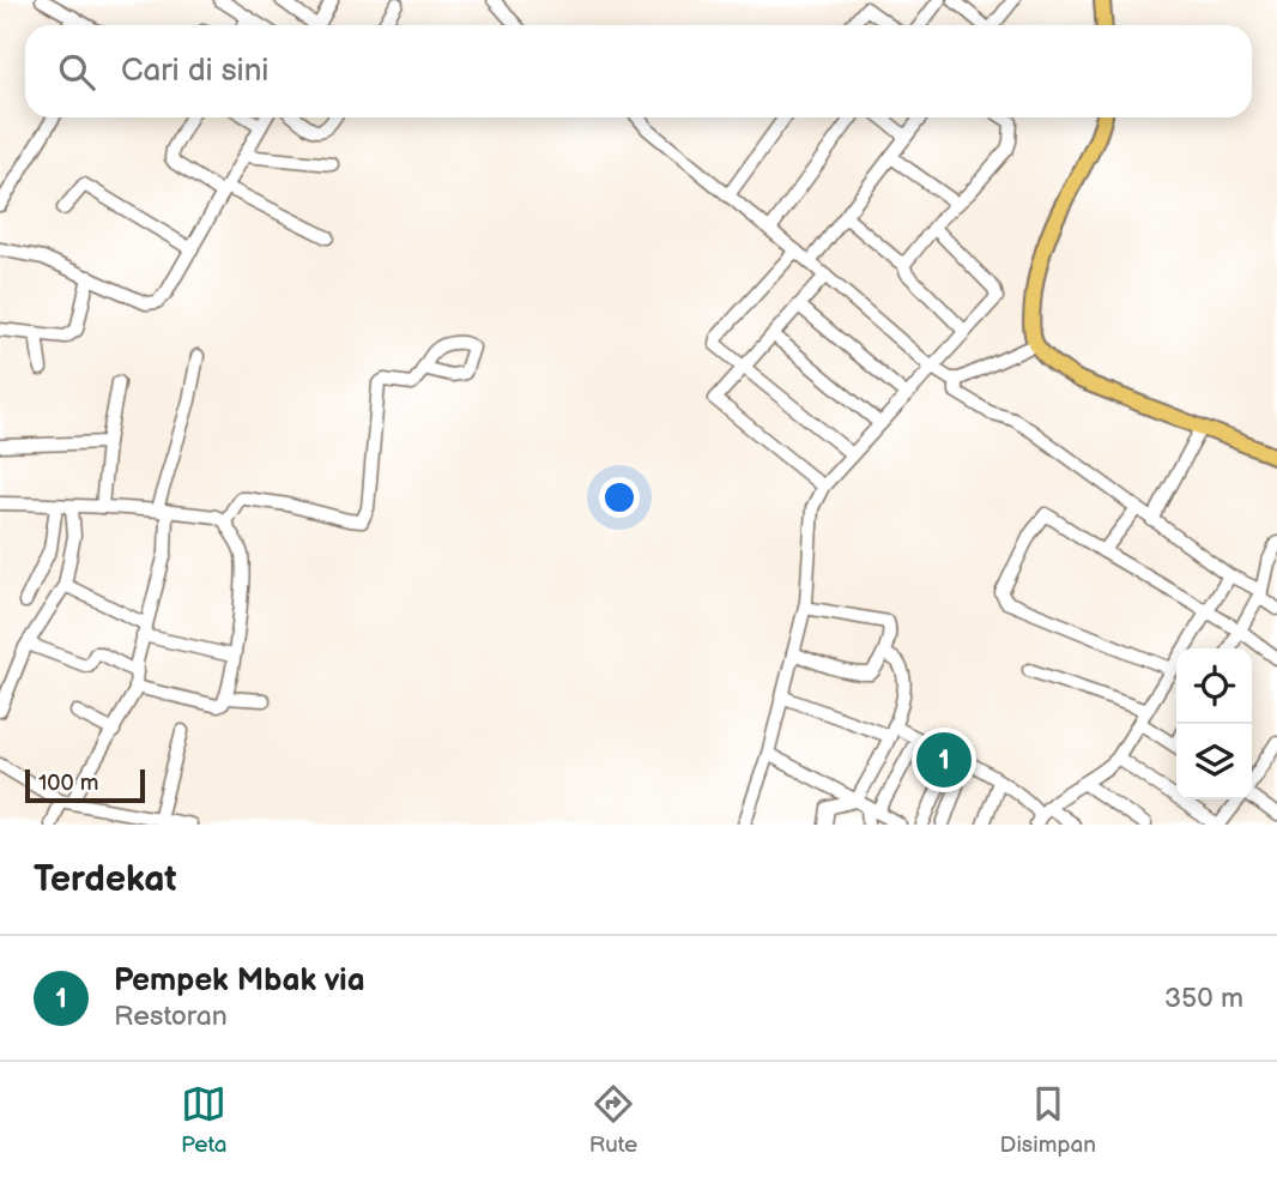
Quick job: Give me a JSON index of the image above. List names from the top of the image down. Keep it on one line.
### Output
{"scale_bar":"100 m","page":{"search":"Cari di sini","pins":"1","scale":"100 m","heading":"Terdekat","list":[{"mark":"1","name":"Pempek Mbak via","note":"Restoran","value":"350 m"}],"nav":["Peta","Rute","Disimpan"]}}
